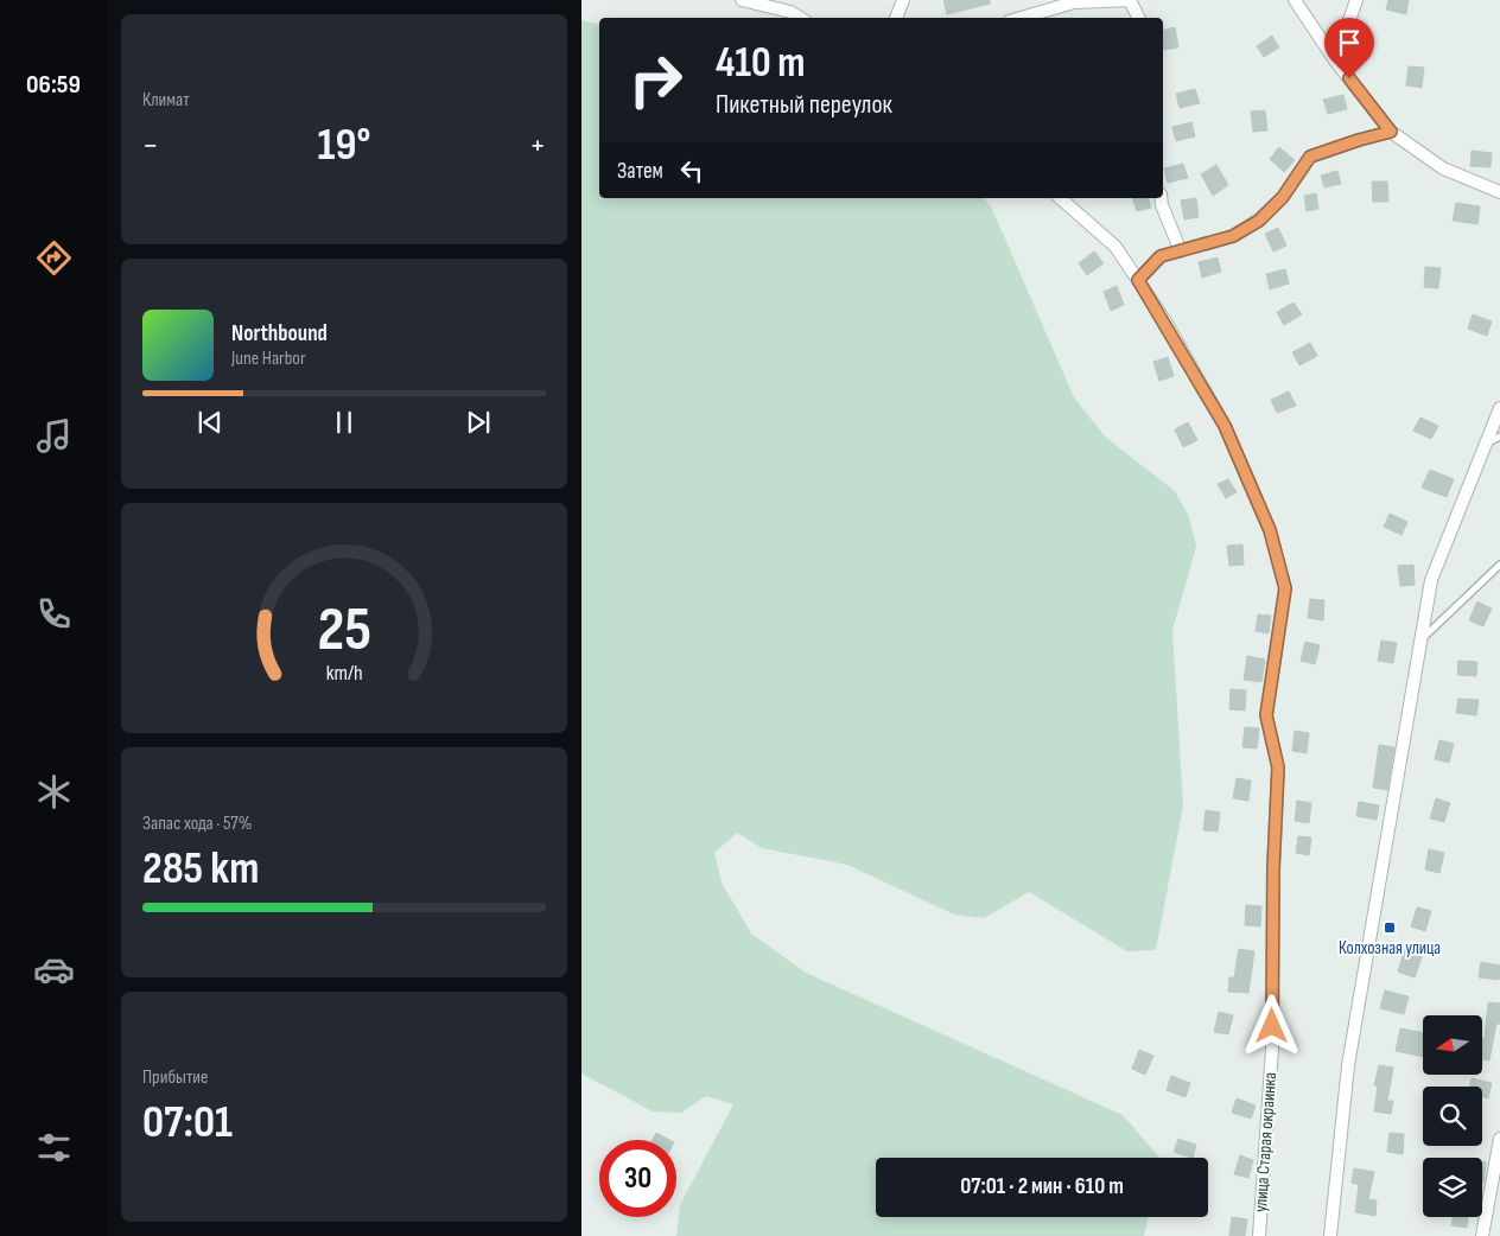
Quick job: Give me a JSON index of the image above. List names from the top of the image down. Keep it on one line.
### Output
{"streets":{"street":["улица Старая окраинка"]},"places":{"transit":["Колхозная улица"]},"north":"left","page":{"tabs":"06:59","tile":["Климат",["Запас хода · 57%","285 km"],["Прибытие","07:01"]],"turn":["410 m","Пикетный переулок"],"heat":["−","19°","+"],"then":"Затем","song":["Northbound","June Harbor"],"limit":"30","trip":"07:01 · 2 мин · 610 m","gauge":["25","km/h"]}}
